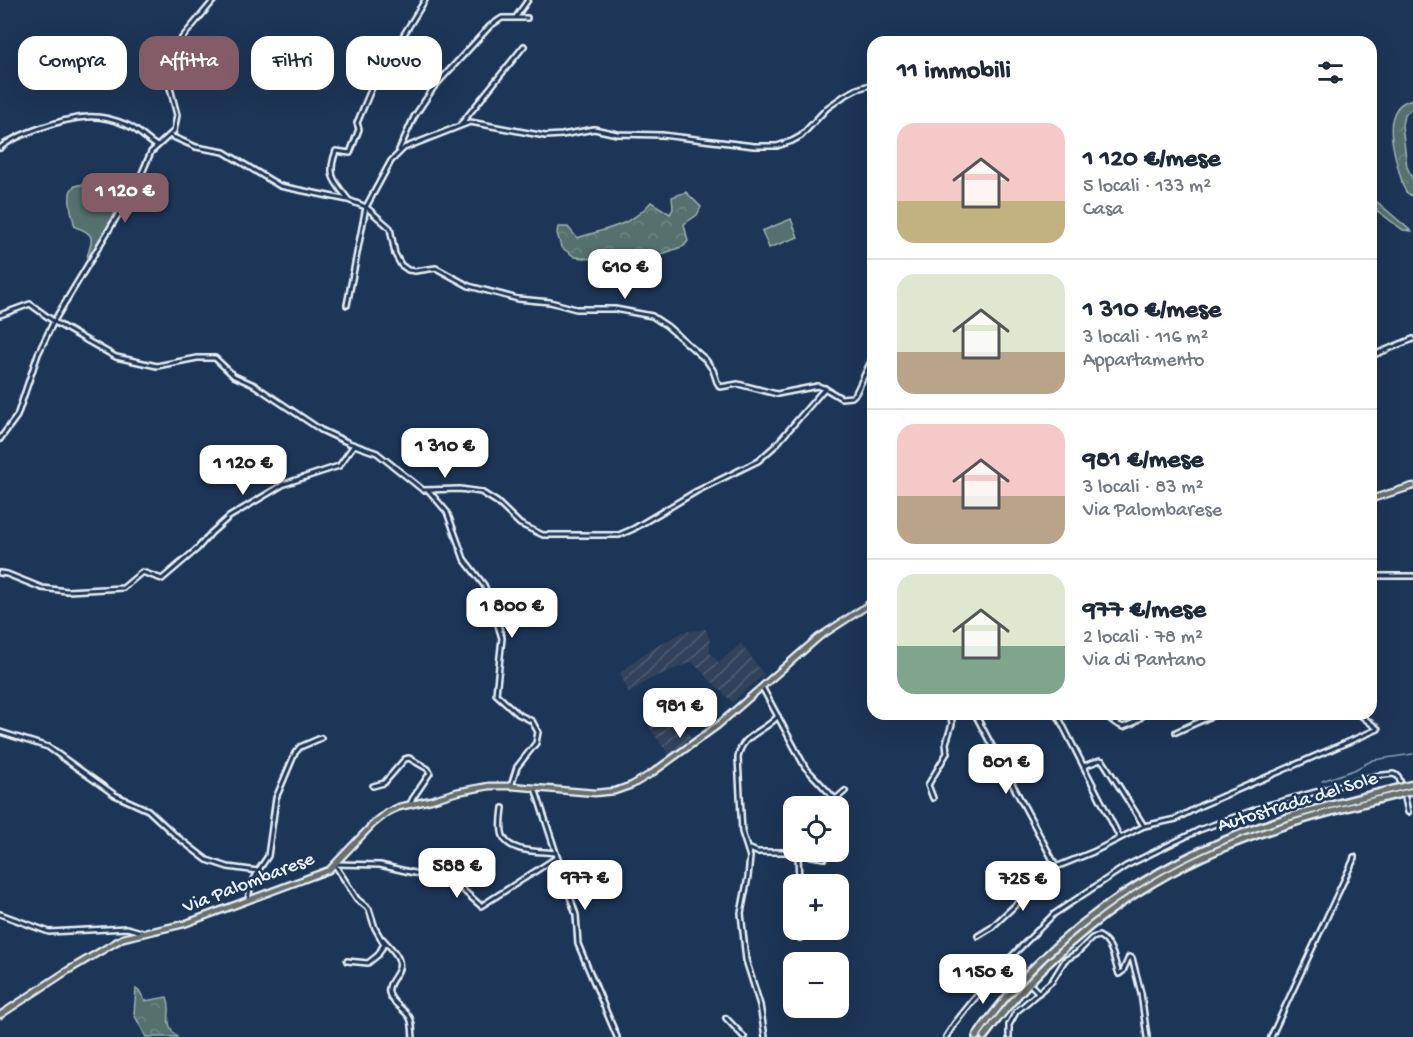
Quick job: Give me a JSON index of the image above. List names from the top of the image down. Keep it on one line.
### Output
{"streets":{"highway":["Autostrada del Sole"],"main road":["Via Palombarese"]},"page":{"chip":["Compra","Affitta","Filtri","Nuovo"],"heading":"11 immobili","list":[{"name":"1 120 €/mese","note":"5 locali · 133 m² · Casa"},{"name":"1 310 €/mese","note":"3 locali · 116 m² · Appartamento"},{"name":"981 €/mese","note":"3 locali · 83 m² · Via Palombarese"},{"name":"977 €/mese","note":"2 locali · 78 m² · Via di Pantano"}],"price":["1 120 €","610 €","1 310 €","1 120 €","1 800 €","981 €","801 €","588 €","977 €","725 €","1 150 €"],"map_buttons":["+","−"]}}
